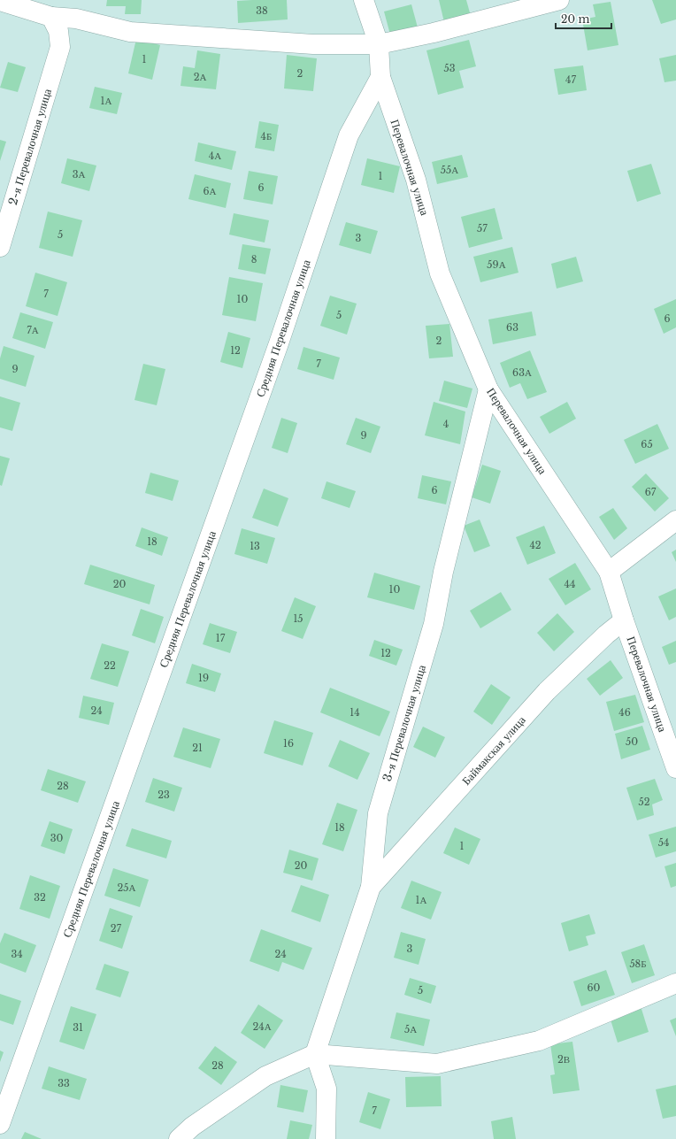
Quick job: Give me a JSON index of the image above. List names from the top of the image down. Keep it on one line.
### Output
{"streets":{"street":["2-я Перевалочная улица","Перевалочная улица","Средняя Перевалочная улица","3-я Перевалочная улица","Баймакская улица"]},"crossings":[["Перевалочная улица","Средняя Перевалочная улица"],["Перевалочная улица","3-я Перевалочная улица"],["Перевалочная улица","Баймакская улица"],["3-я Перевалочная улица","Баймакская улица"]],"house_numbers":["38","1","53","2","2А","47","1А","4Б","4А","55А","3А","1","6","6А","57","5","3","8","59А","7","10","5","6","63","7А","2","12","7","9","63А","4","9","65","6","67","18","42","13","20","44","10","15","17","12","22","19","24","14","46","50","16","21","28","23","52","18","30","54","1","20","25А","32","1А","27","3","34","24","58Б","60","5","24А","31","5А","2В","28","33","7"],"scale_bar":"20 m"}
